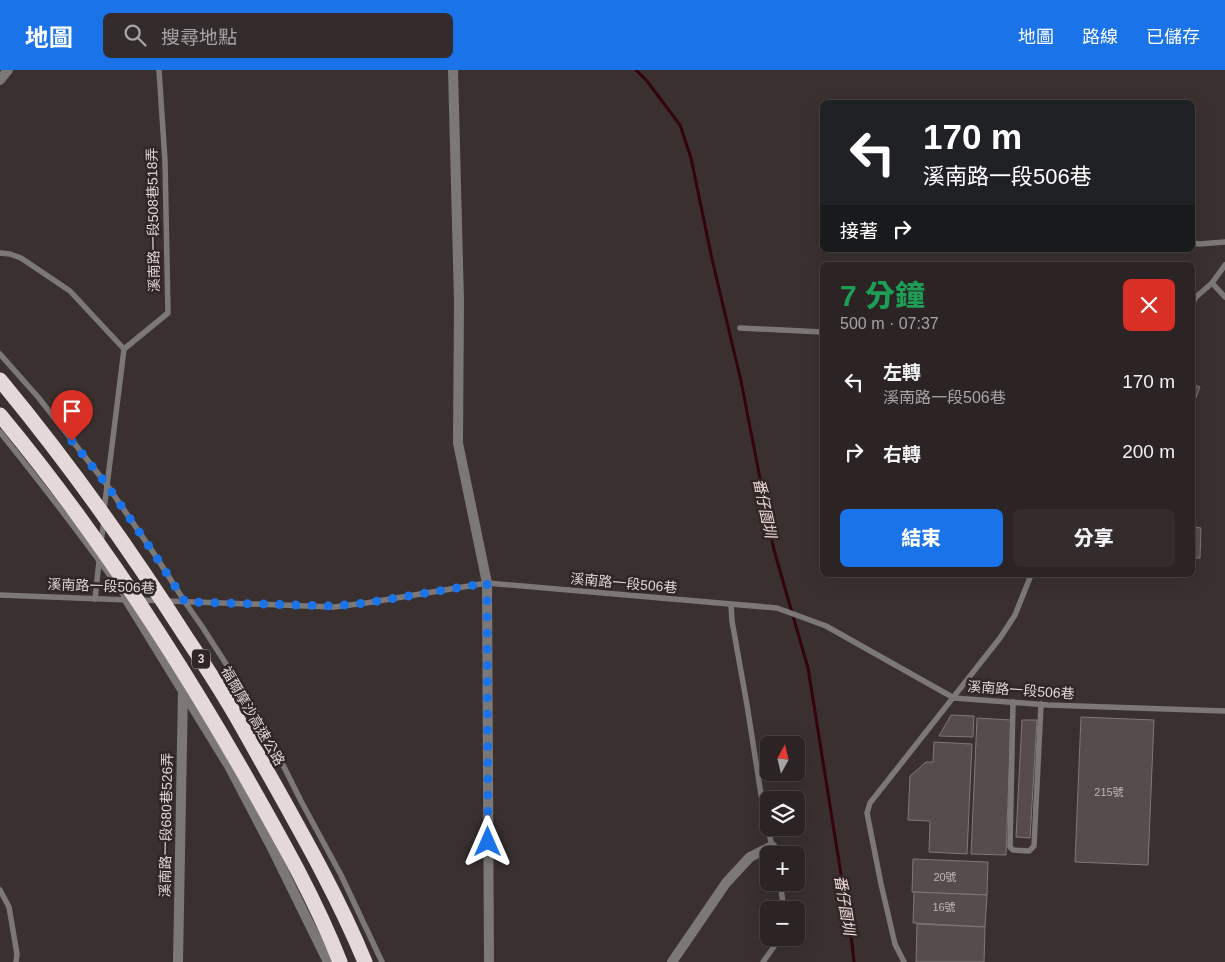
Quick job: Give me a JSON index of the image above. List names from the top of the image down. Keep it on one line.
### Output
{"streets":{"highway":["3","福爾摩沙高速公路"],"street":["溪南路一段680巷526弄"],"lane":["溪南路一段508巷518弄","溪南路一段506巷"]},"water":["番仔園圳"],"house_numbers":["215號","20號","16號"],"north":"top","page":{"header":"地圖","search":"搜尋地點","nav":["地圖","路線","已儲存"],"turn":["170 m","溪南路一段506巷"],"then":"接著","heading":["7 分鐘","500 m · 07:37"],"list":[{"name":"左轉","note":"溪南路一段506巷","value":"170 m"},{"name":"右轉","value":"200 m"}],"buttons":["結束","分享"],"map_buttons":["+","−"]}}
